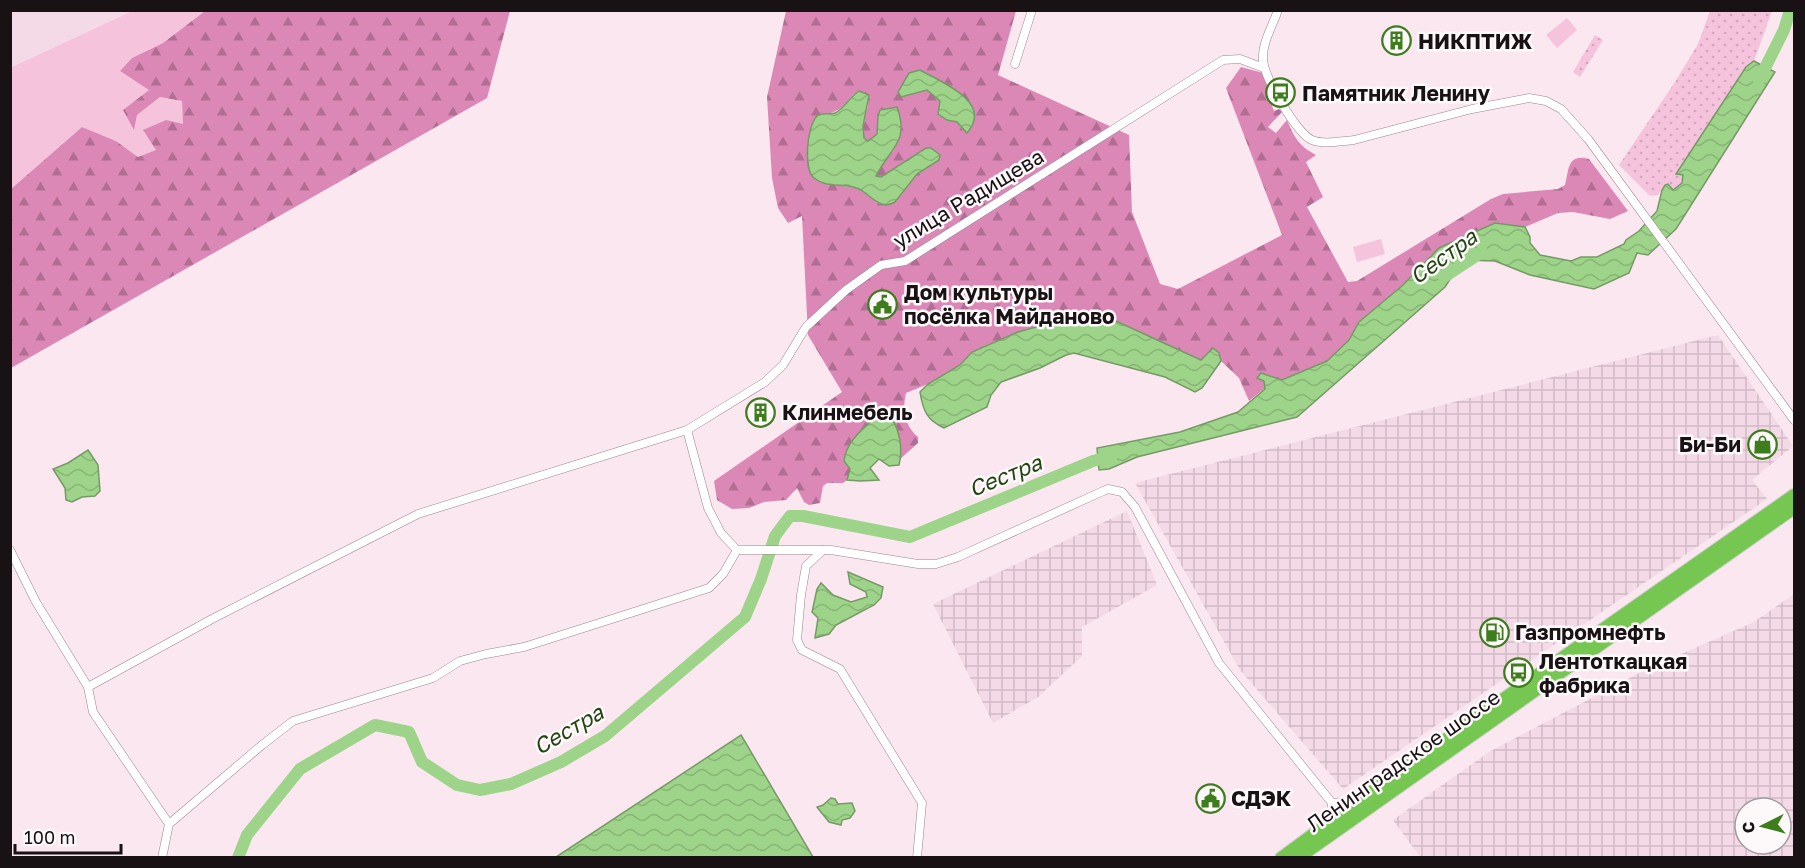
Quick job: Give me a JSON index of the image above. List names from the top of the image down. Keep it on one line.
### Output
{"streets":{"highway":["Ленинградское шоссе"],"street":["улица Радищева"]},"water":["Сестра"],"places":{"building":["НИКПТИЖ","Клинмебель"],"bus stop":["Памятник Ленину","Лентоткацкая фабрика"],"public building":["Дом культуры посёлка Майданово","СДЭК"],"shop":["Би-Би"],"fuel station":["Газпромнефть"]},"scale_bar":"100 m","north":"left"}
